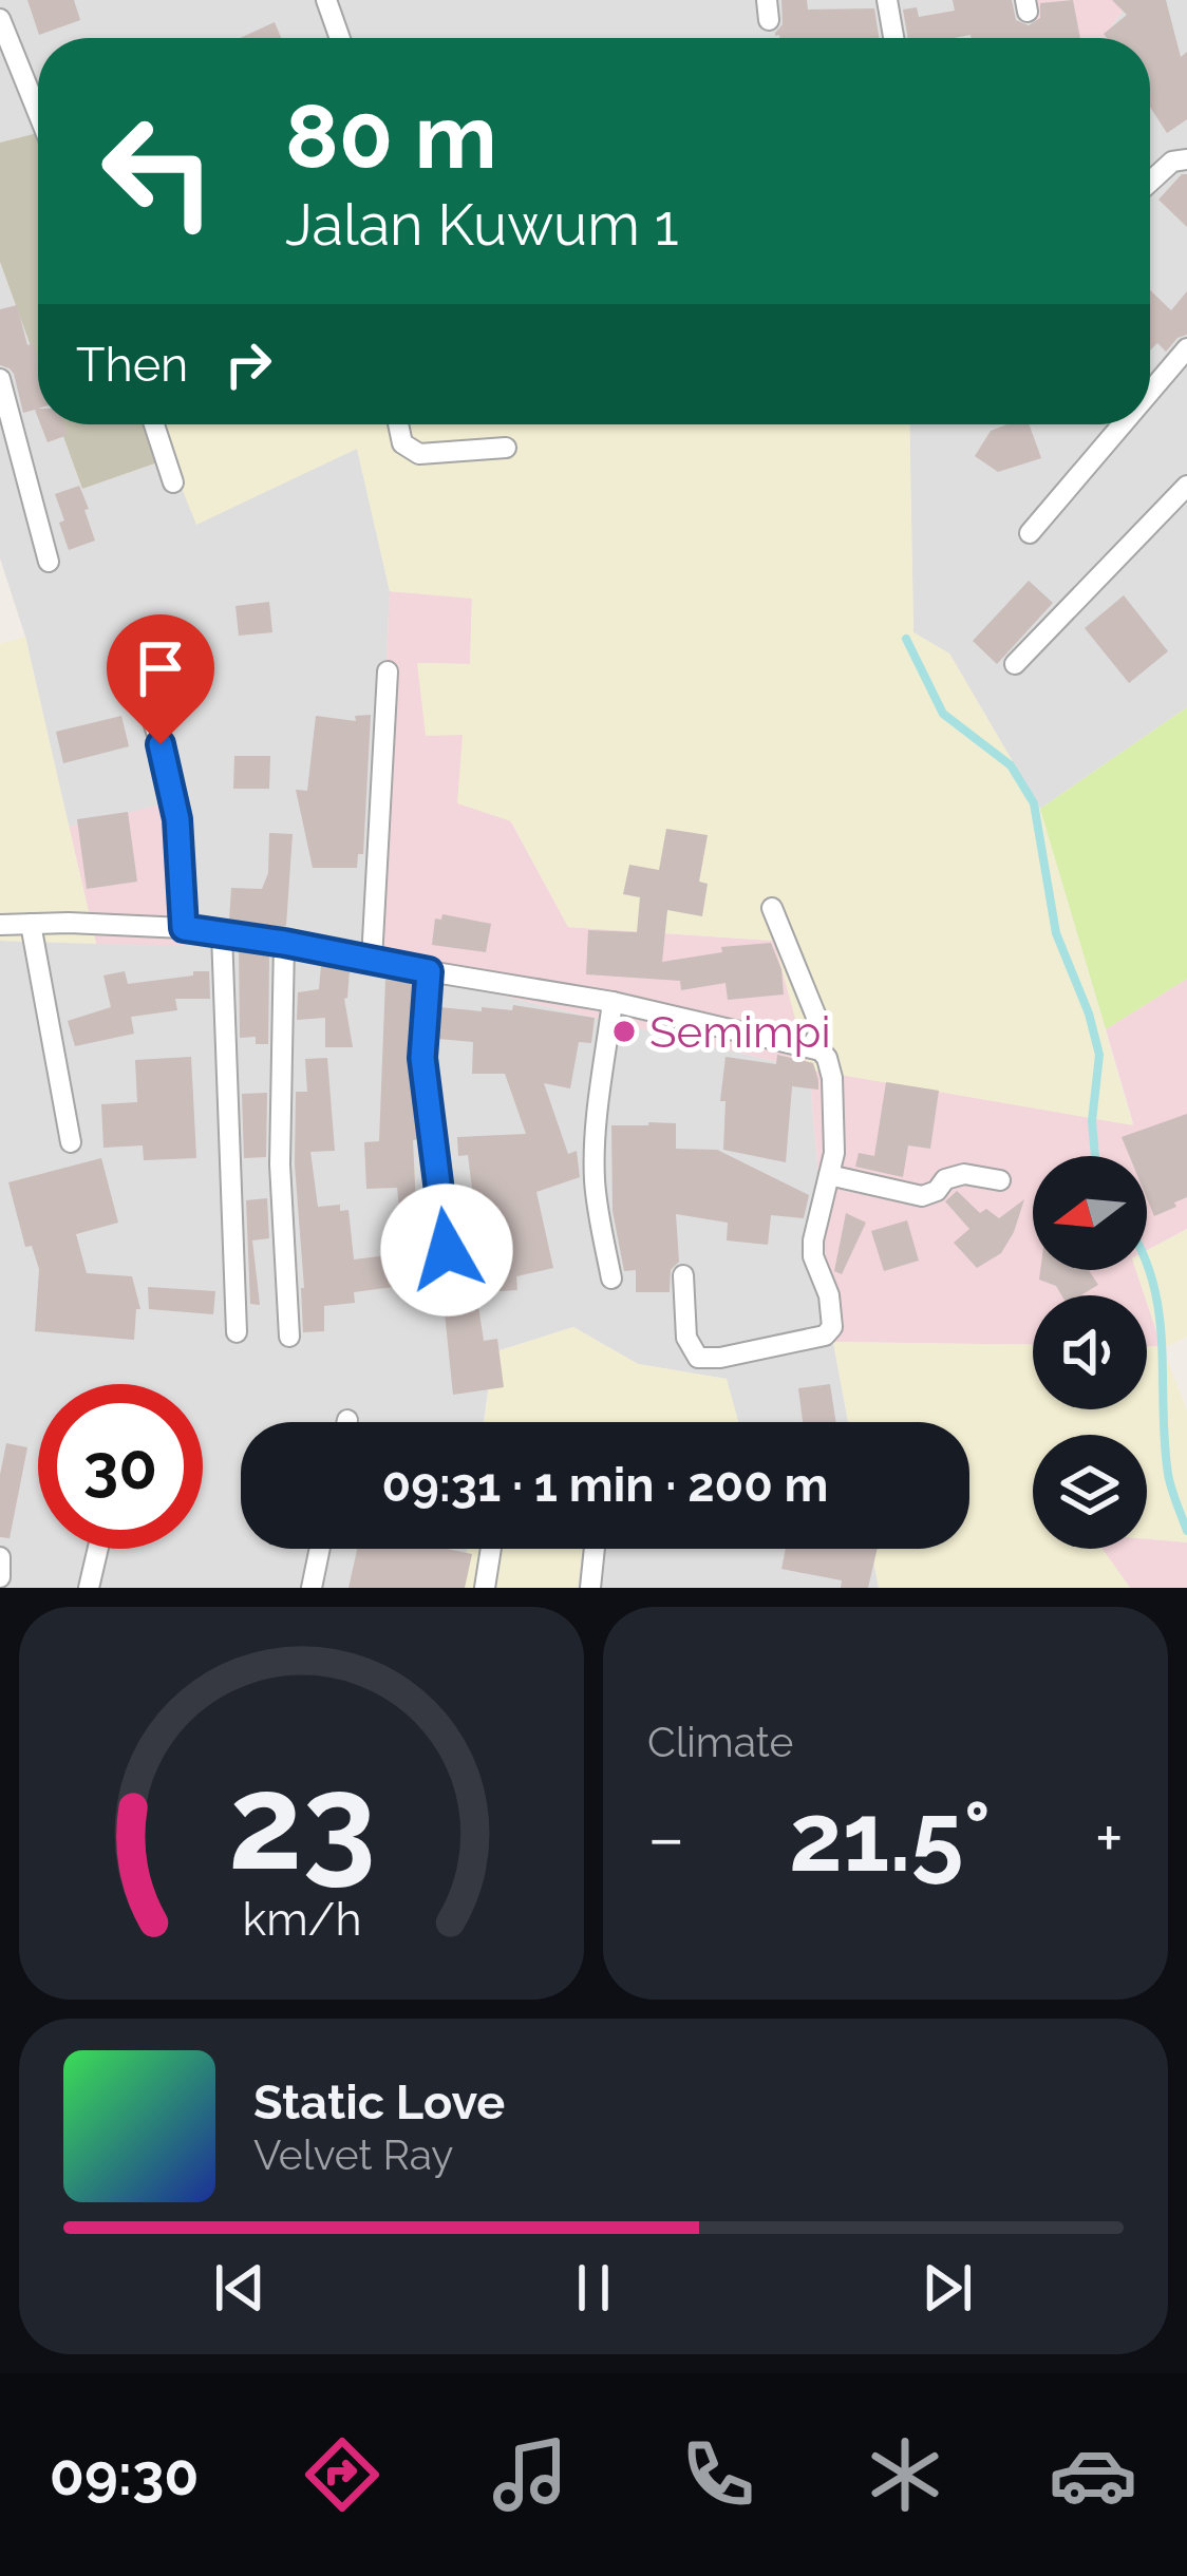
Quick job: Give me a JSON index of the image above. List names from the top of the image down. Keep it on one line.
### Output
{"places":["Semimpi"],"north":"left","page":{"turn":["80 m","Jalan Kuwum 1"],"then":"Then","limit":"30","trip":"09:31 · 1 min · 200 m","tile":"Climate","heat":["−","21.5°","+"],"song":["Static Love","Velvet Ray"],"tabs":"09:30","gauge":["23","km/h"]}}
